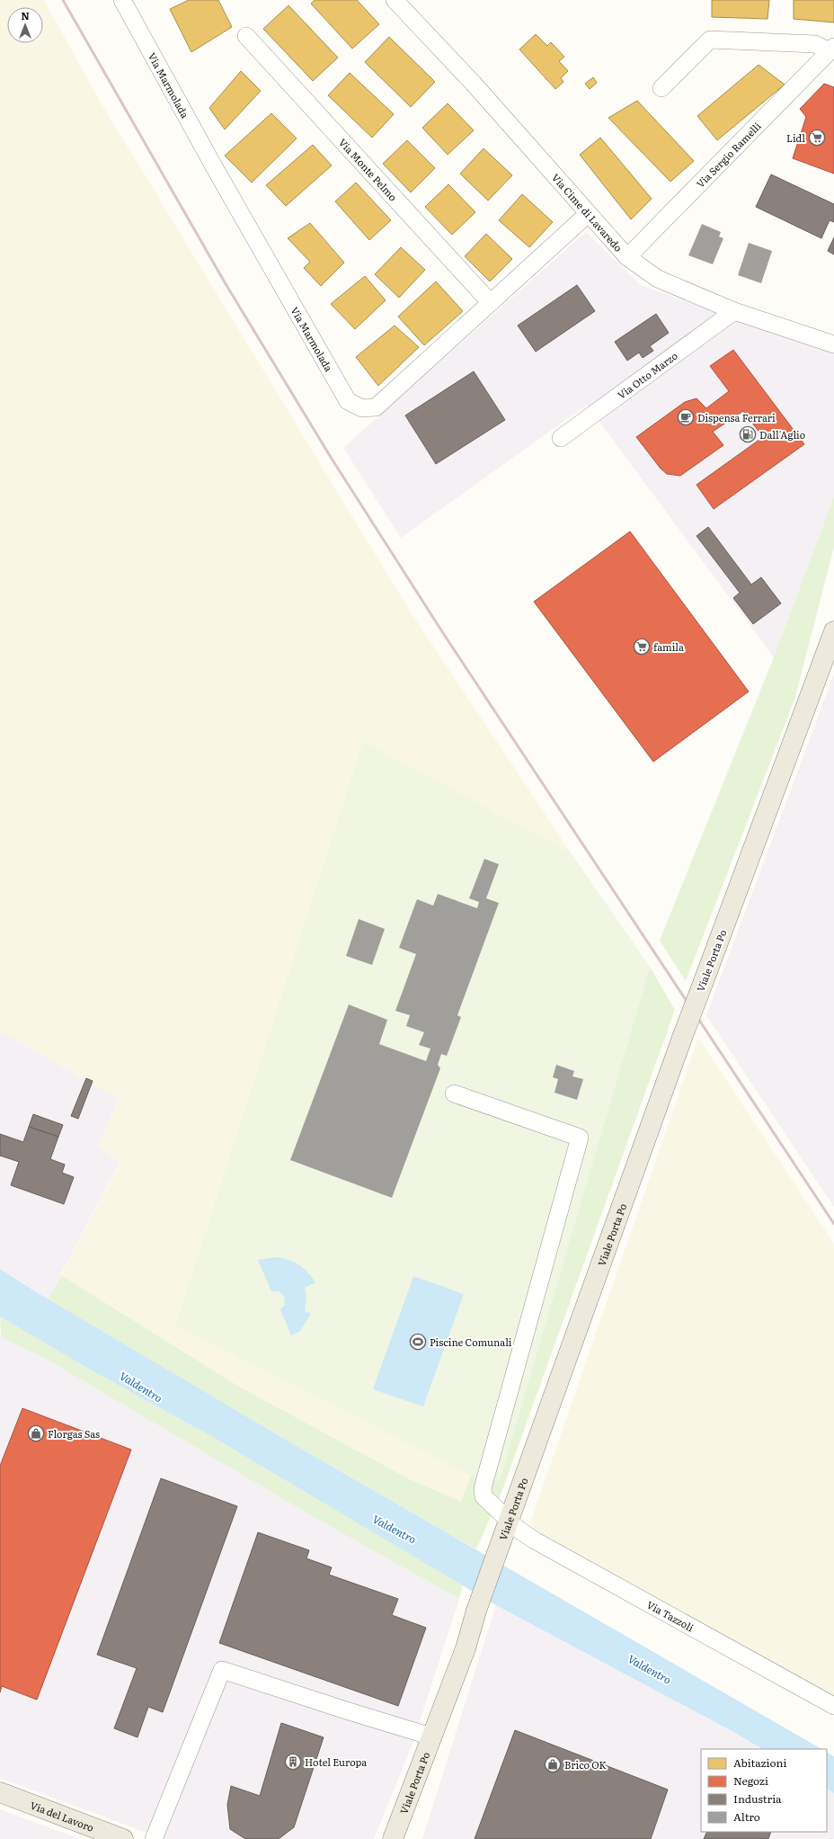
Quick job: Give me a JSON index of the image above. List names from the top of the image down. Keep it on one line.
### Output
{"streets":{"main road":["Viale Porta Po","Via del Lavoro"],"street":["Via Marmolada","Via Sergio Ramelli","Via Monte Pelmo","Via Cime di Lavaredo","Via Otto Marzo","Via Tazzoli"]},"crossings":[["Via Marmolada","Via Monte Pelmo"],["Via Marmolada","Via Cime di Lavaredo"],["Via Sergio Ramelli","Via Cime di Lavaredo"],["Via Cime di Lavaredo","Via Otto Marzo"],["Viale Porta Po","Via Tazzoli"]],"water":["Valdentro"],"places":{"supermarket":["Lidl","famila"],"cafe":["Dispensa Ferrari"],"fuel station":["Dall'Aglio"],"sports":["Piscine Comunali"],"shop":["Florgas Sas","Brico OK"],"building":["Hotel Europa"]},"legend":["Abitazioni","Negozi","Industria","Altro"],"north":"top"}
